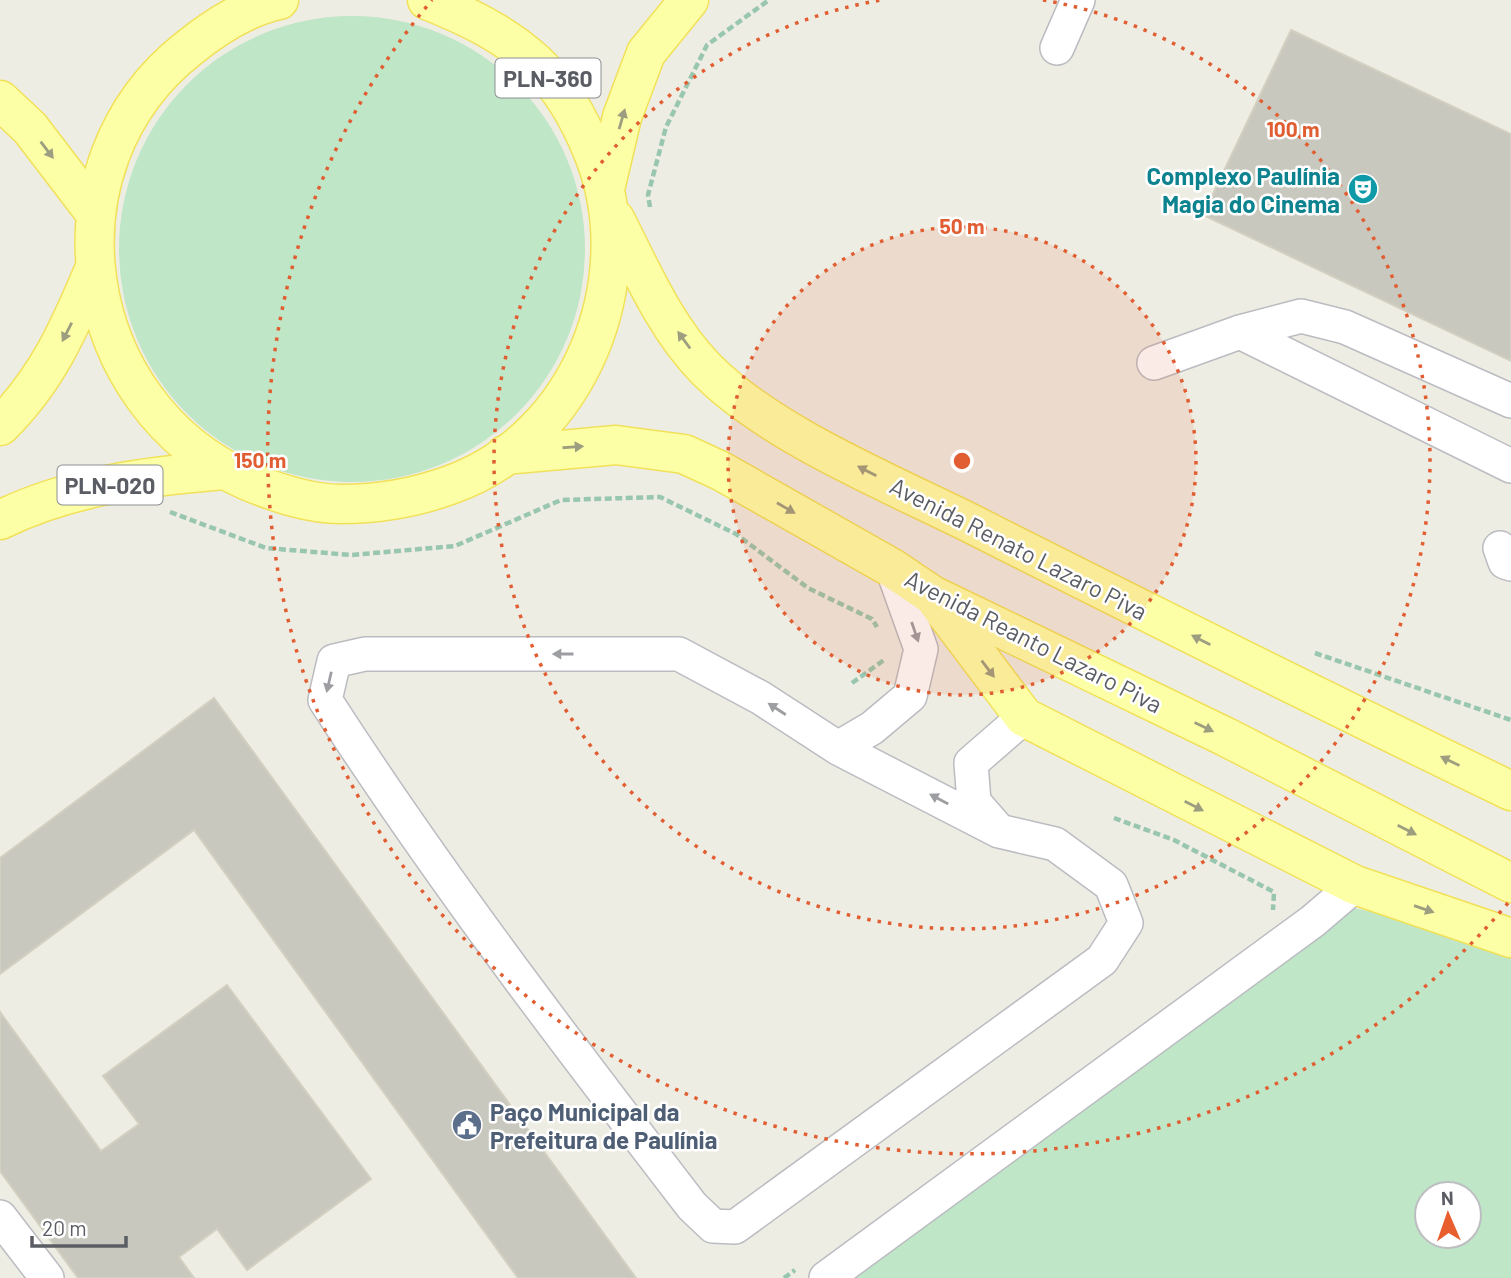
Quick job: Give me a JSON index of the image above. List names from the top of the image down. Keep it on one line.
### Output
{"streets":{"main road":["PLN-360","PLN-020","Avenida Renato Lazaro Piva","Avenida Reanto Lazaro Piva"]},"crossings":[["PLN-360","PLN-020"],["PLN-360","Avenida Renato Lazaro Piva"],["PLN-360","Avenida Reanto Lazaro Piva"]],"places":{"theatre":["Complexo Paulínia Magia do Cinema"],"public building":["Paço Municipal da Prefeitura de Paulínia"]},"scale_bar":"20 m","north":"top","rings":["100 m","50 m","150 m"]}
